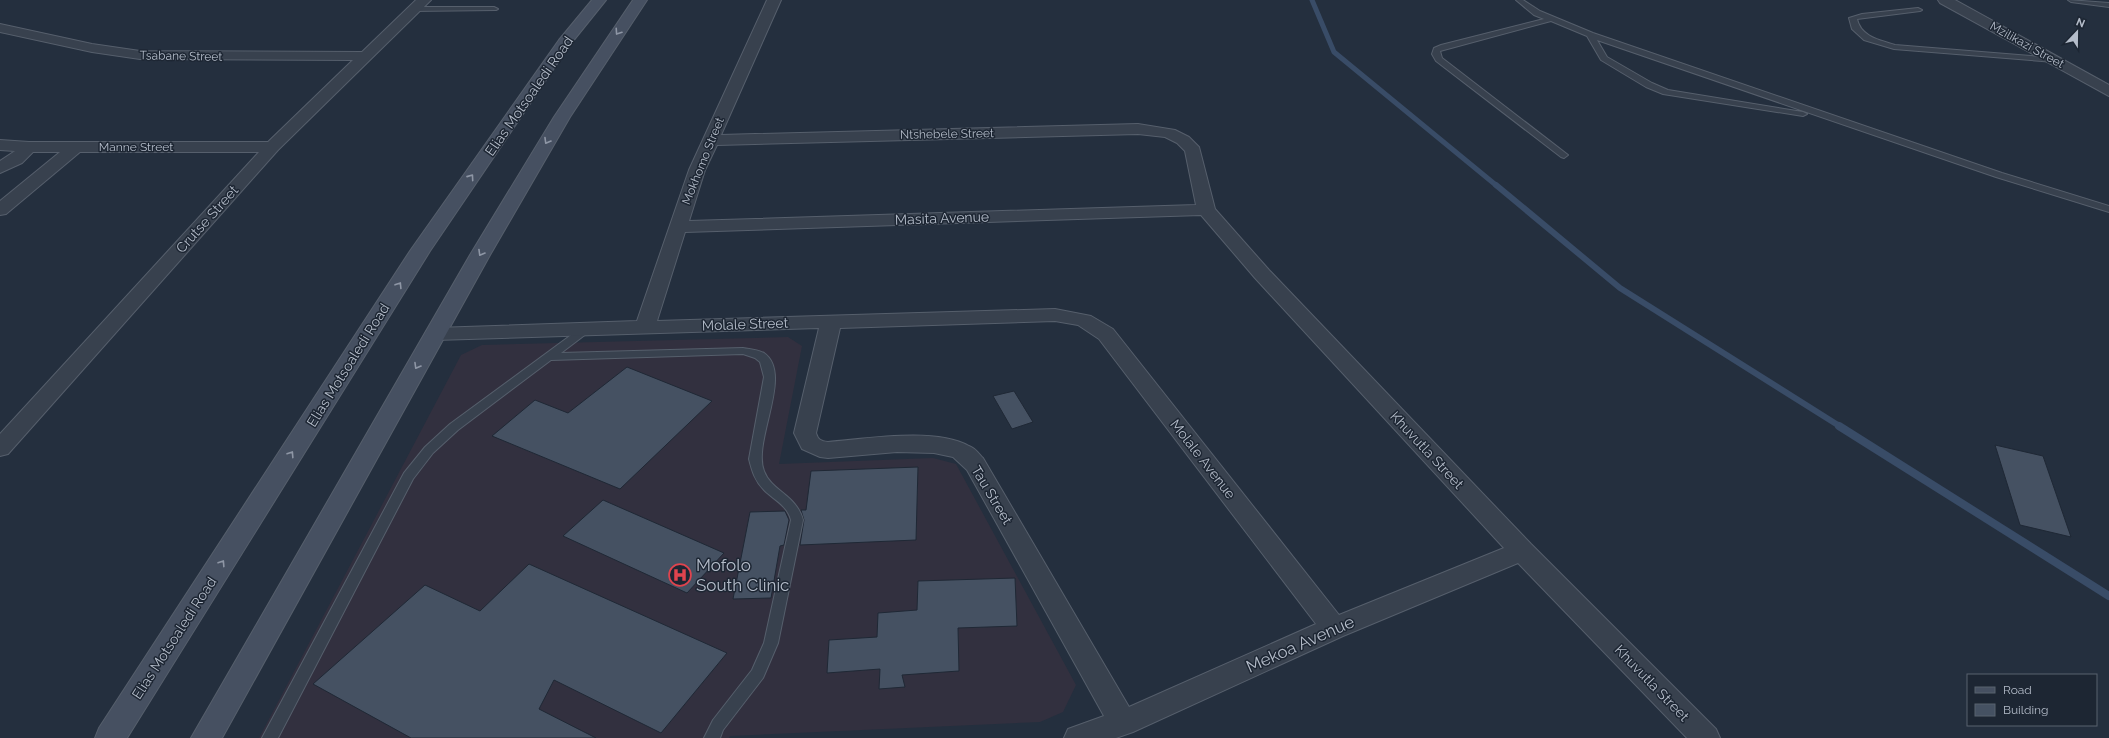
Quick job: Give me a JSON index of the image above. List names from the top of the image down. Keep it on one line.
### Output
{"streets":{"main road":["Elias Motsoaledi Road"],"street":["Mzilikazi Street","Tsabane Street","Ntshebele Street","Manne Street","Mokhomo Street","Masita Avenue","Crutse Street","Molale Street","Khuvutla Street","Molale Avenue","Tau Street","Mekoa Avenue"]},"crossings":[["Tsabane Street","Crutse Street"],["Ntshebele Street","Mokhomo Street"],["Ntshebele Street","Khuvutla Street"],["Manne Street","Crutse Street"],["Mokhomo Street","Masita Avenue"],["Mokhomo Street","Molale Street"],["Masita Avenue","Khuvutla Street"],["Molale Street","Molale Avenue"],["Molale Street","Tau Street"],["Khuvutla Street","Mekoa Avenue"],["Molale Avenue","Mekoa Avenue"],["Tau Street","Mekoa Avenue"]],"places":{"hospital":["Mofolo South Clinic"]},"legend":["Road","Building"],"north":"top"}
